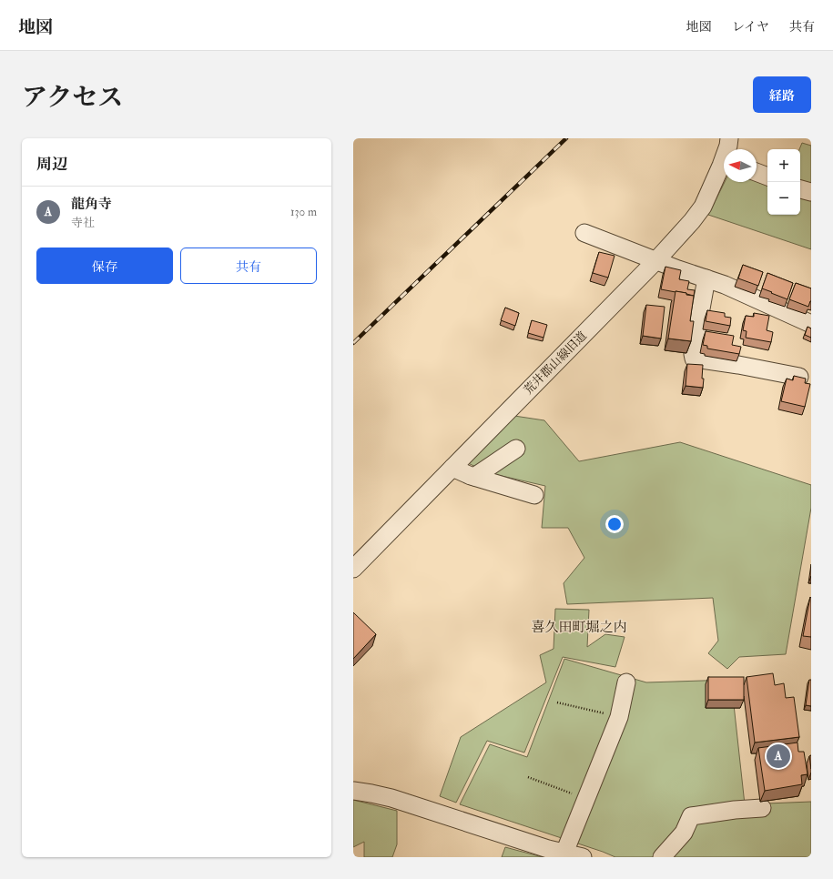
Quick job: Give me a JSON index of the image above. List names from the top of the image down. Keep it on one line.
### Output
{"streets":{"street":["荒井郡山線旧道"]},"districts":["喜久田町堀之内"],"north":"left","page":{"header":"地図","nav":["地図","レイヤ","共有"],"title":"アクセス","buttons":["経路",["保存","共有"]],"heading":"周辺","map_buttons":["+","−"],"list":[{"mark":"A","name":"龍角寺","note":"寺社","value":"130 m"}],"pins":"A"}}
